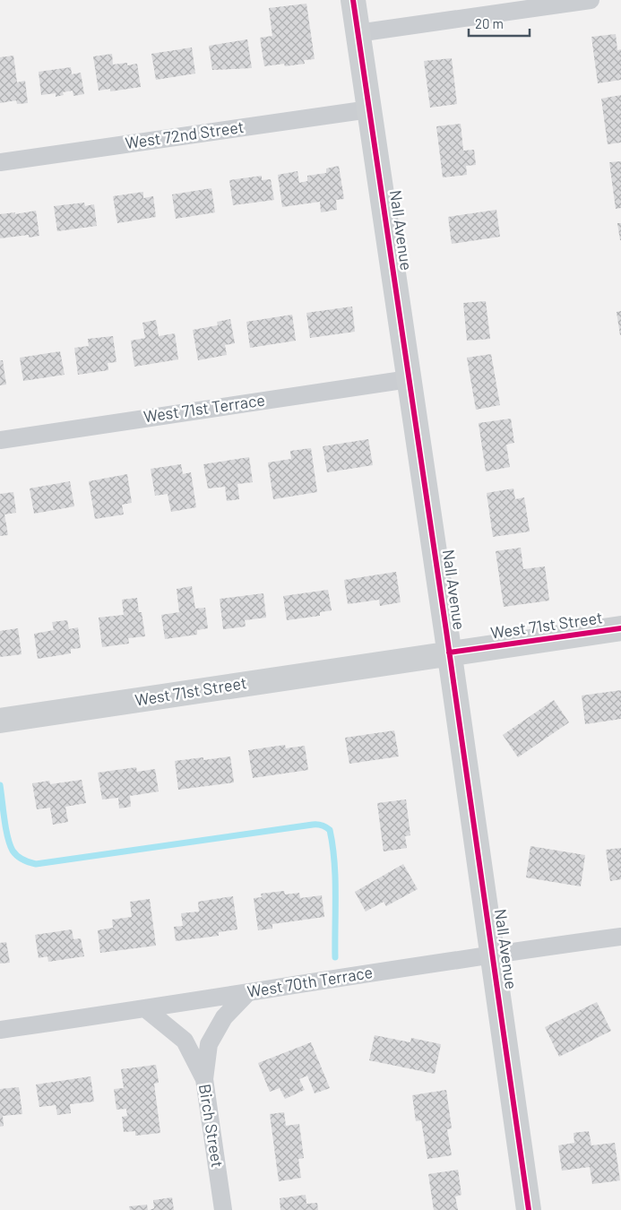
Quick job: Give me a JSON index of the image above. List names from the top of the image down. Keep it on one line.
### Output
{"streets":{"main road":["Nall Avenue","West 71st Street"],"street":["West 72nd Street","West 71st Terrace","West 70th Terrace","Birch Street"]},"crossings":[["West 72nd Street","Nall Avenue"],["Nall Avenue","West 71st Terrace"],["Nall Avenue","West 71st Street"],["Nall Avenue","West 70th Terrace"],["West 70th Terrace","Birch Street"]],"scale_bar":"20 m"}
